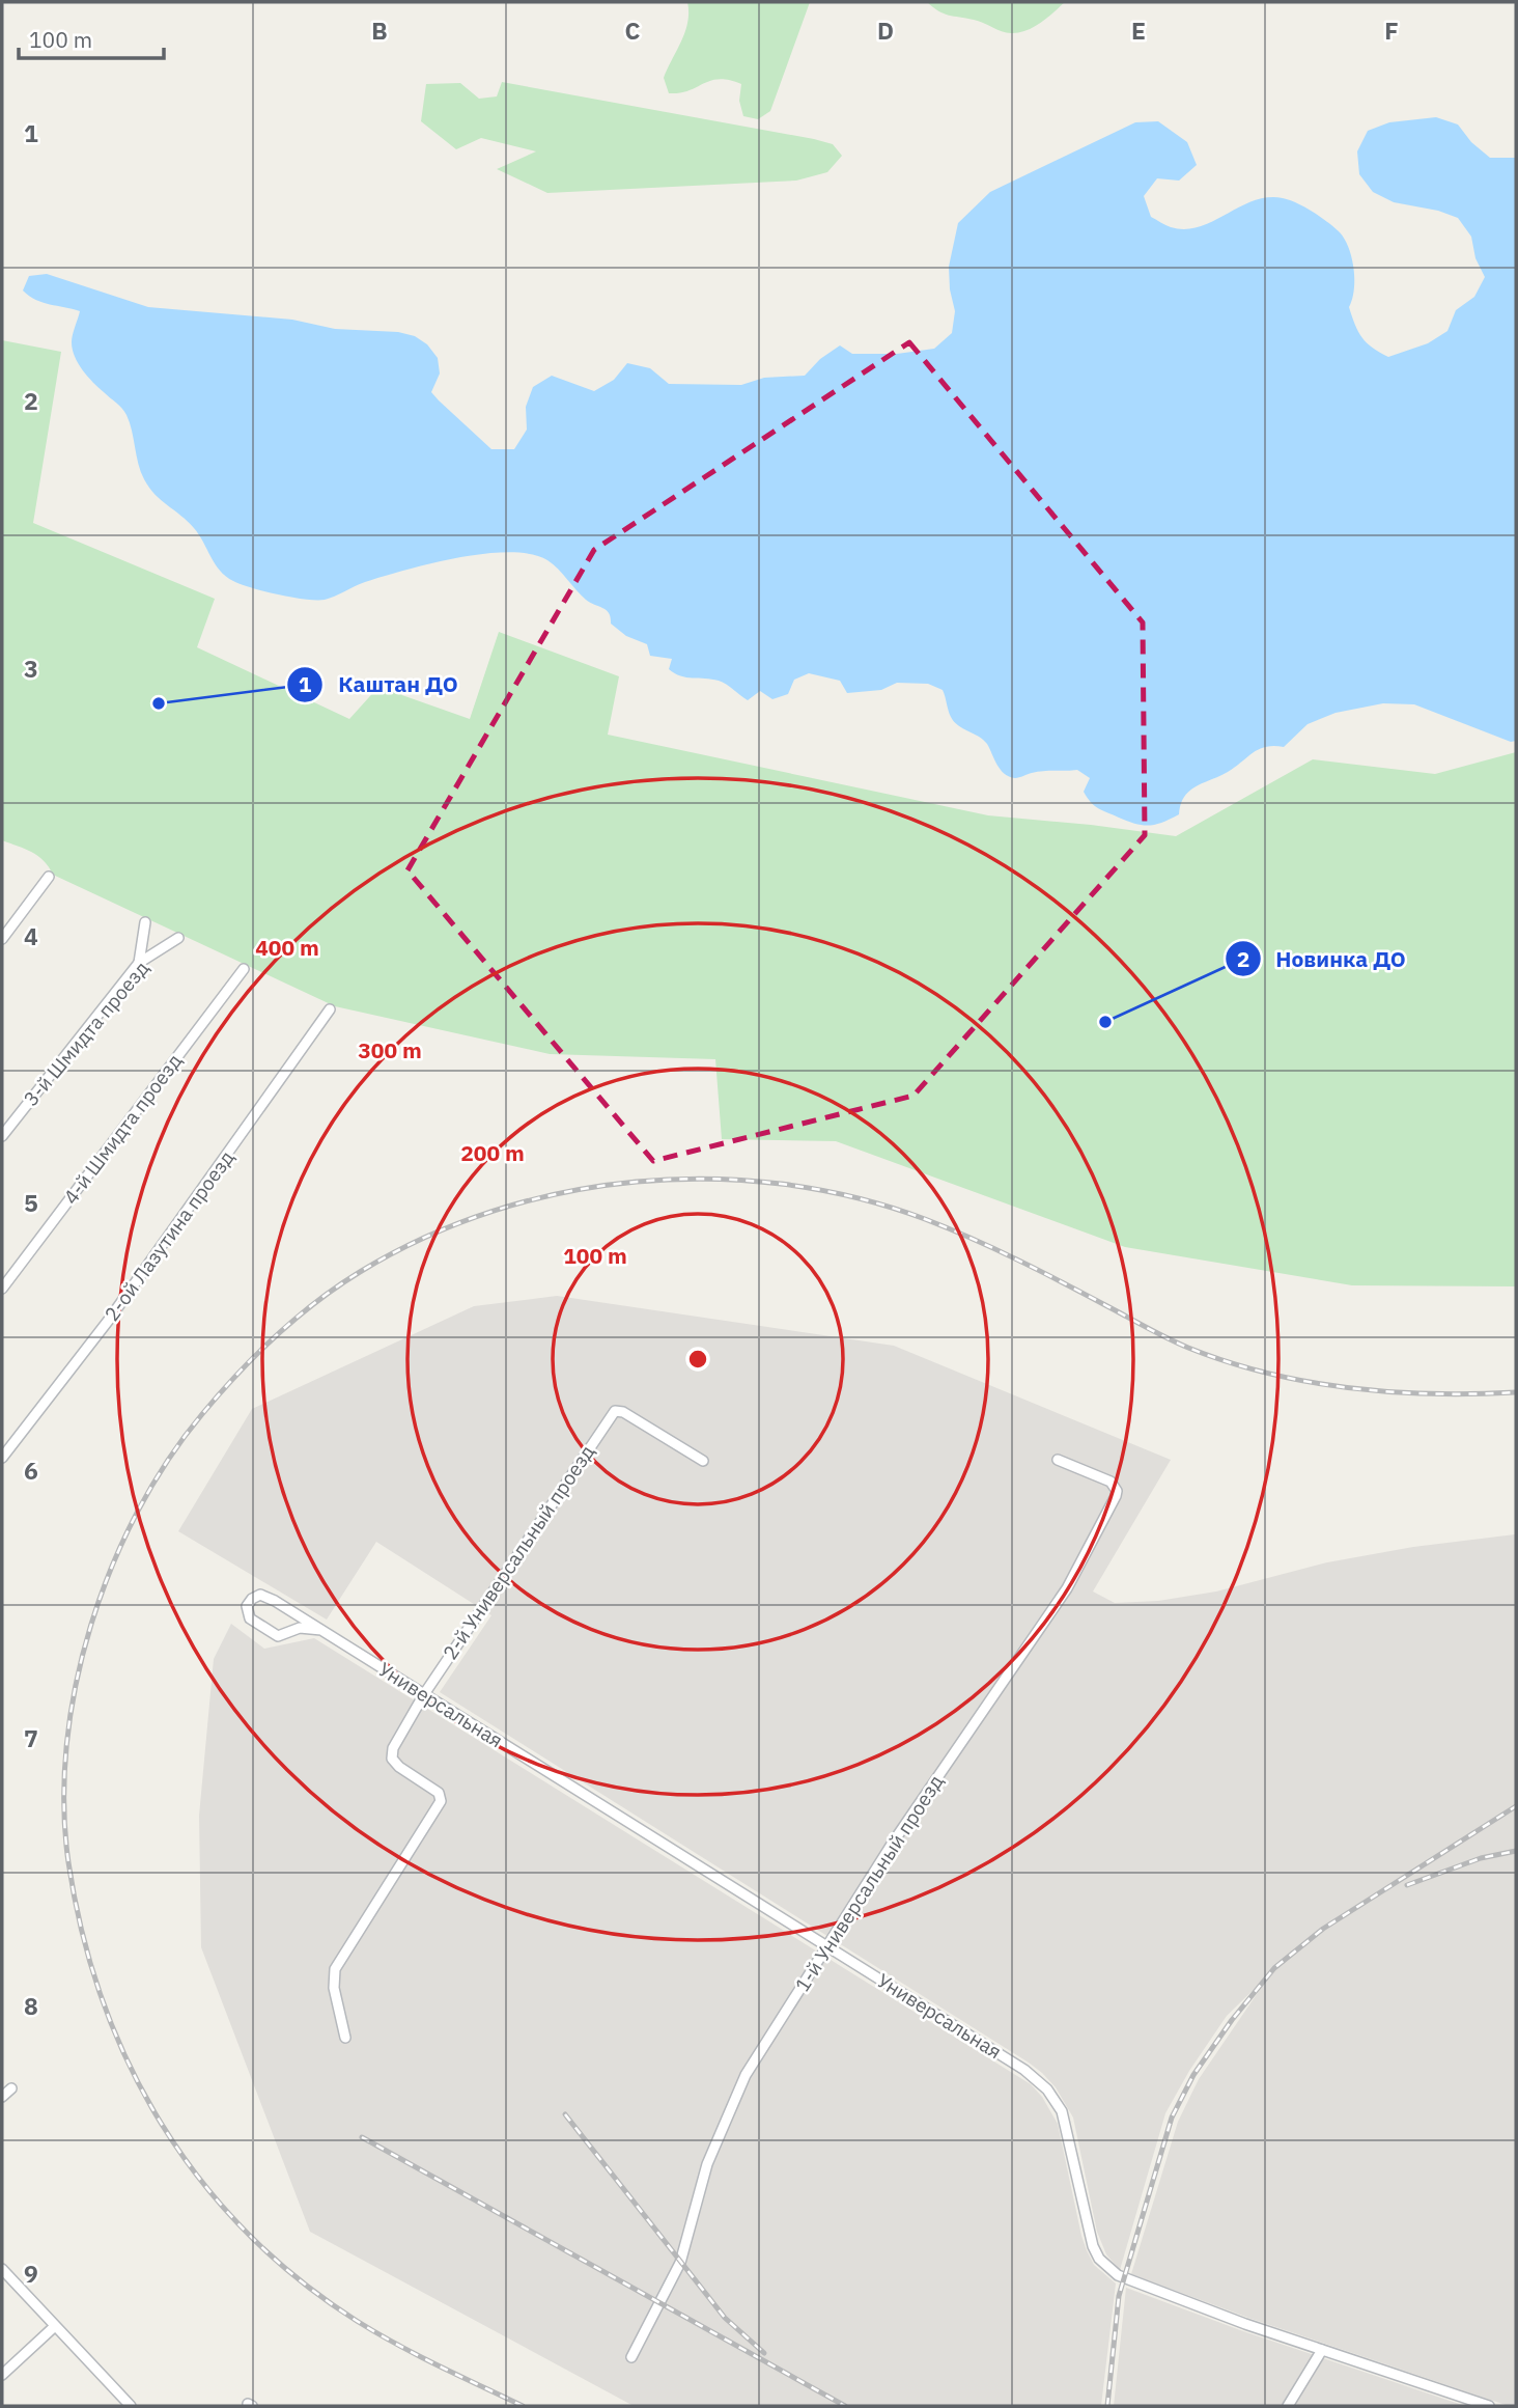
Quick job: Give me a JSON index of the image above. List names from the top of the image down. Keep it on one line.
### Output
{"streets":{"street":["3-й Шмидта проезд","4-й Шмидта проезд","2-ой Лазутина проезд","2-й Универсальный проезд","Универсальная","1-й Универсальный проезд"]},"crossings":[["2-й Универсальный проезд","Универсальная"],["Универсальная","1-й Универсальный проезд"]],"places":["Каштан ДО","Новинка ДО"],"scale_bar":"100 m","grid":{"columns":["B","C","D","E","F"],"rows":["1","2","3","4","5","6","7","8","9"]},"rings":["400 m","300 m","200 m","100 m"]}
